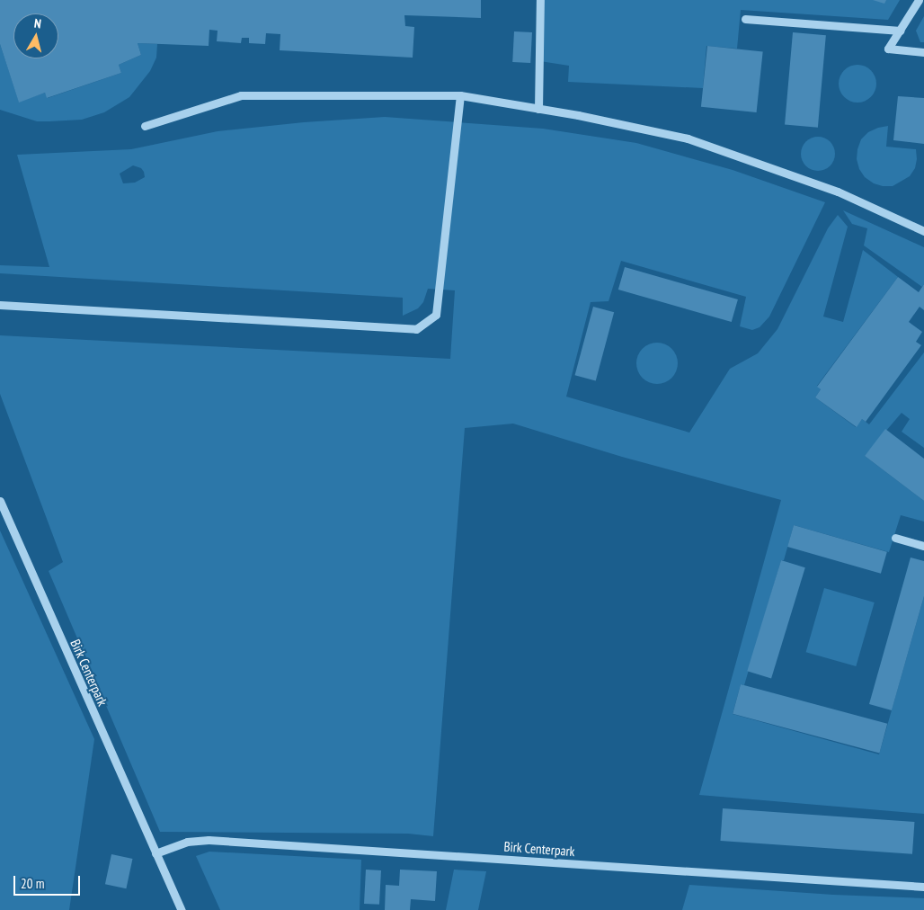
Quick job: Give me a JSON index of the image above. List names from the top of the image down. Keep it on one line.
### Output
{"streets":{"street":["Birk Centerpark"]},"scale_bar":"20 m","north":"top"}
